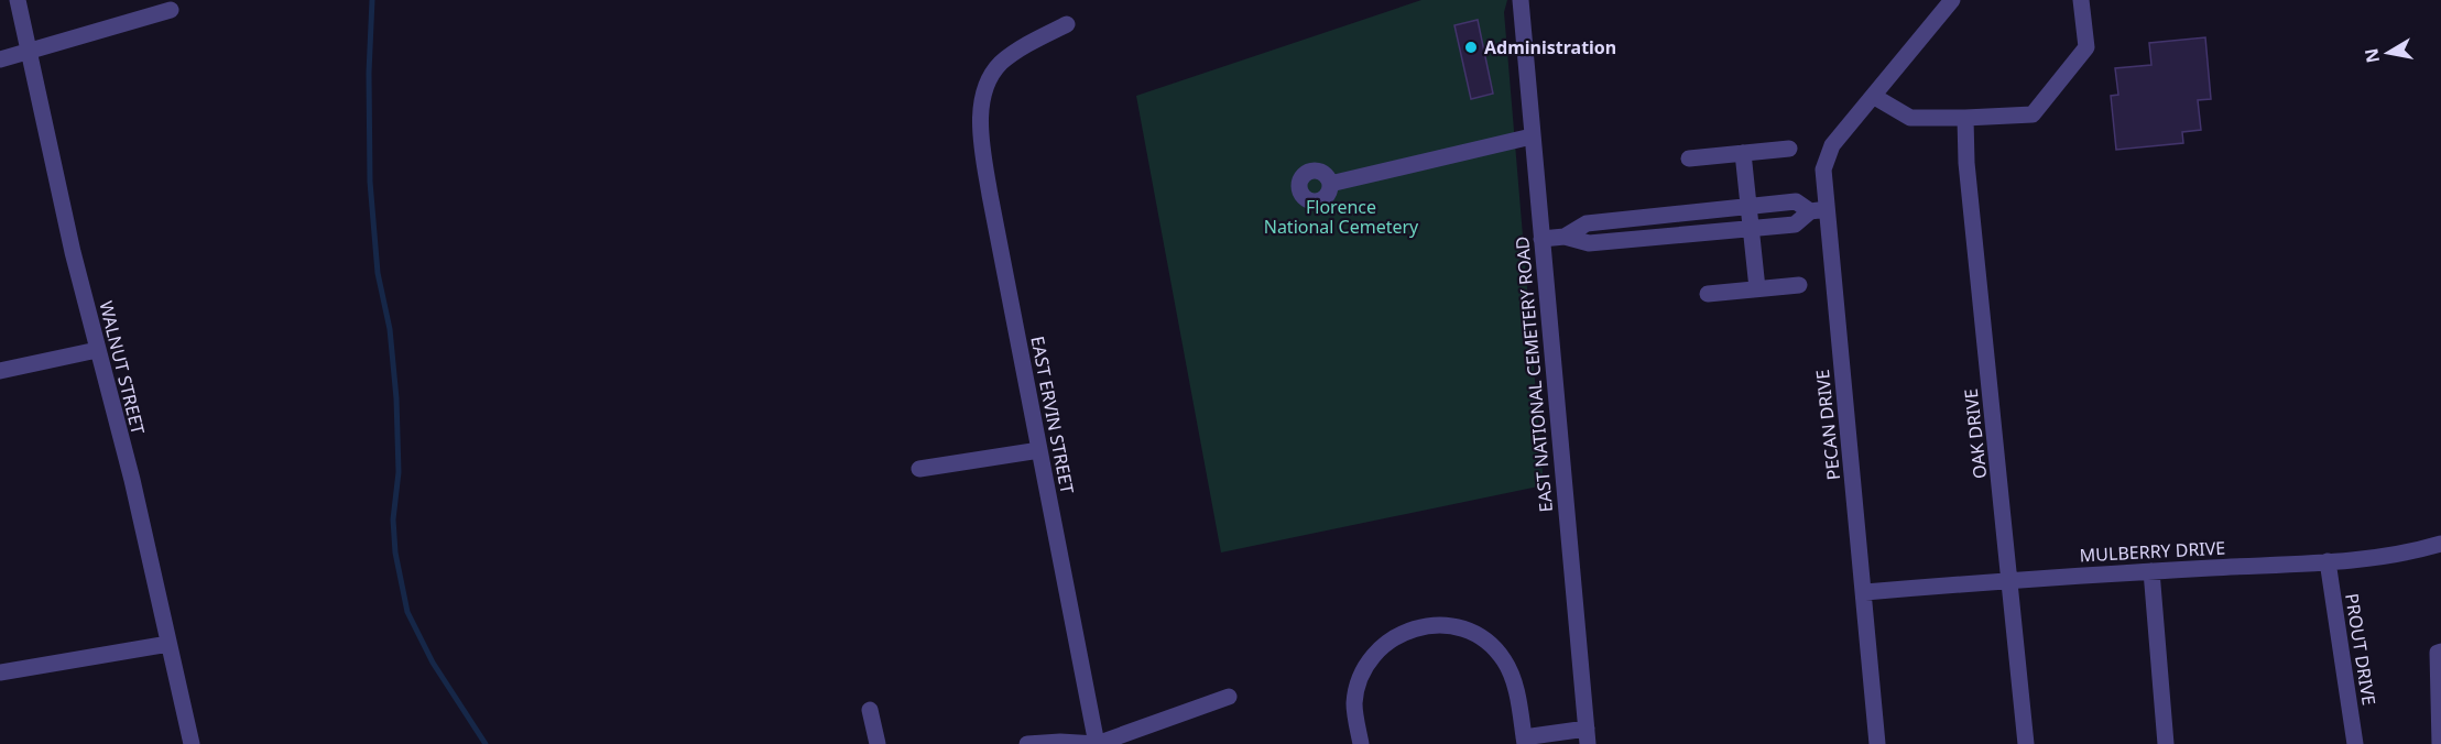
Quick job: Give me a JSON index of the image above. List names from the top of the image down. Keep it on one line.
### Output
{"streets":{"street":["WALNUT STREET","EAST NATIONAL CEMETERY ROAD","EAST ERVIN STREET","PECAN DRIVE","OAK DRIVE","MULBERRY DRIVE","PROUT DRIVE"]},"crossings":[["PECAN DRIVE","MULBERRY DRIVE"],["OAK DRIVE","MULBERRY DRIVE"],["MULBERRY DRIVE","PROUT DRIVE"]],"parks":["Florence National Cemetery"],"places":["Administration"],"north":"left"}
